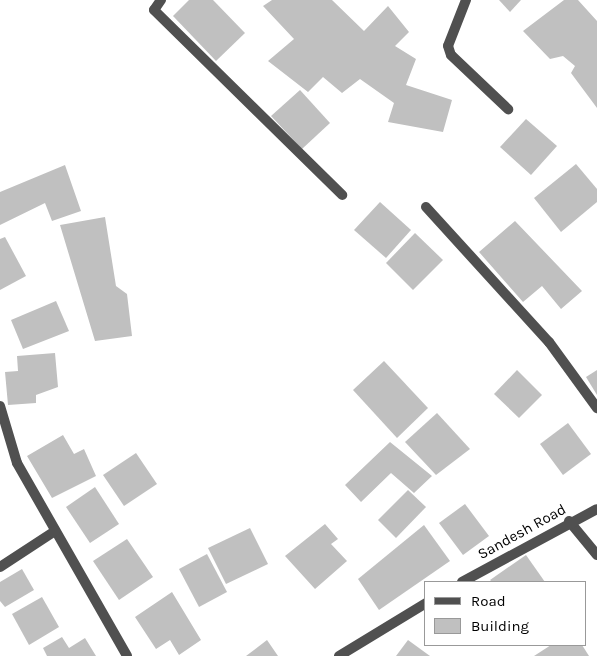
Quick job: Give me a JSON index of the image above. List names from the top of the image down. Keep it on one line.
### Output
{"streets":{"street":["Sandesh Road"]},"legend":["Road","Building"]}
